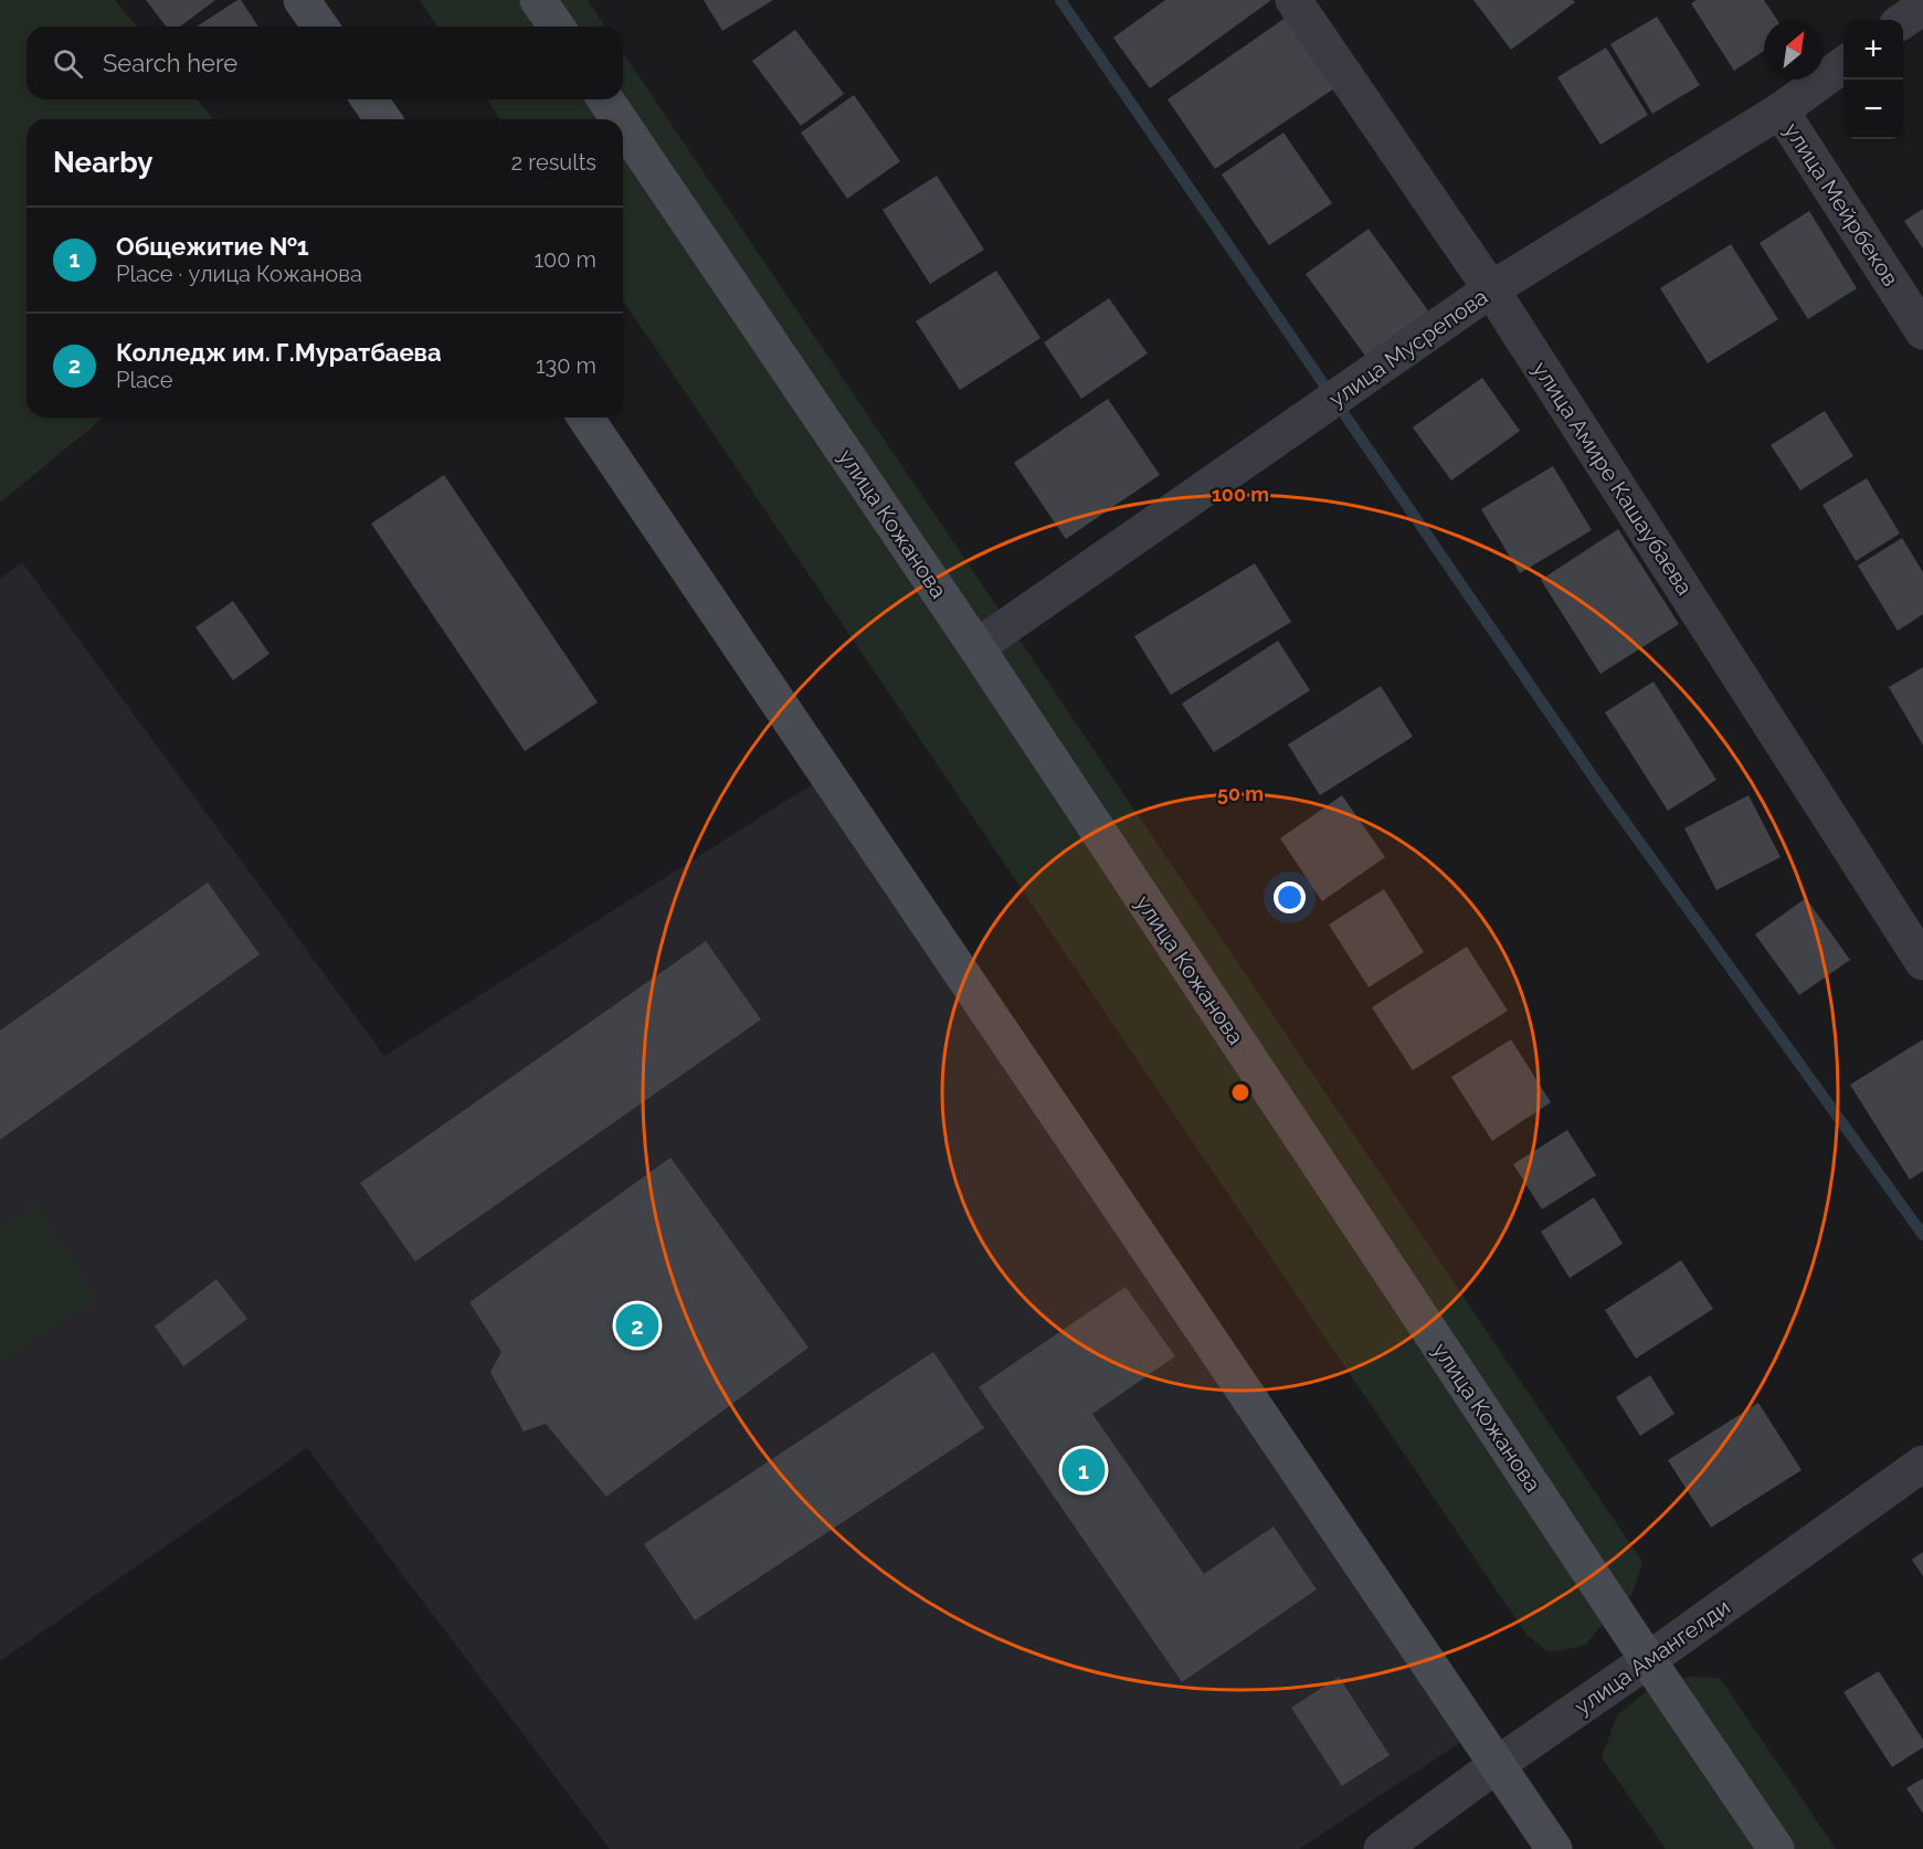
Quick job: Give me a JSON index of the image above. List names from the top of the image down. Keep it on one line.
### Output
{"streets":{"street":["улица Мейрбеков","улица Мусрепова","улица Амире Кашаубаева","улица Кожанова","улица Амангелди"]},"crossings":[["улица Мейрбеков","улица Мусрепова"],["улица Мусрепова","улица Амире Кашаубаева"],["улица Мусрепова","улица Кожанова"],["улица Кожанова","улица Амангелди"]],"north":"top right","page":{"map_buttons":["+","−"],"search":"Search here","heading":["Nearby","2 results"],"list":[{"mark":"1","name":"Общежитие №1","note":"Place · улица Кожанова","value":"100 m"},{"mark":"2","name":"Колледж им. Г.Муратбаева","note":"Place","value":"130 m"}],"pins":["2","1"]},"rings":["100 m","50 m"]}
